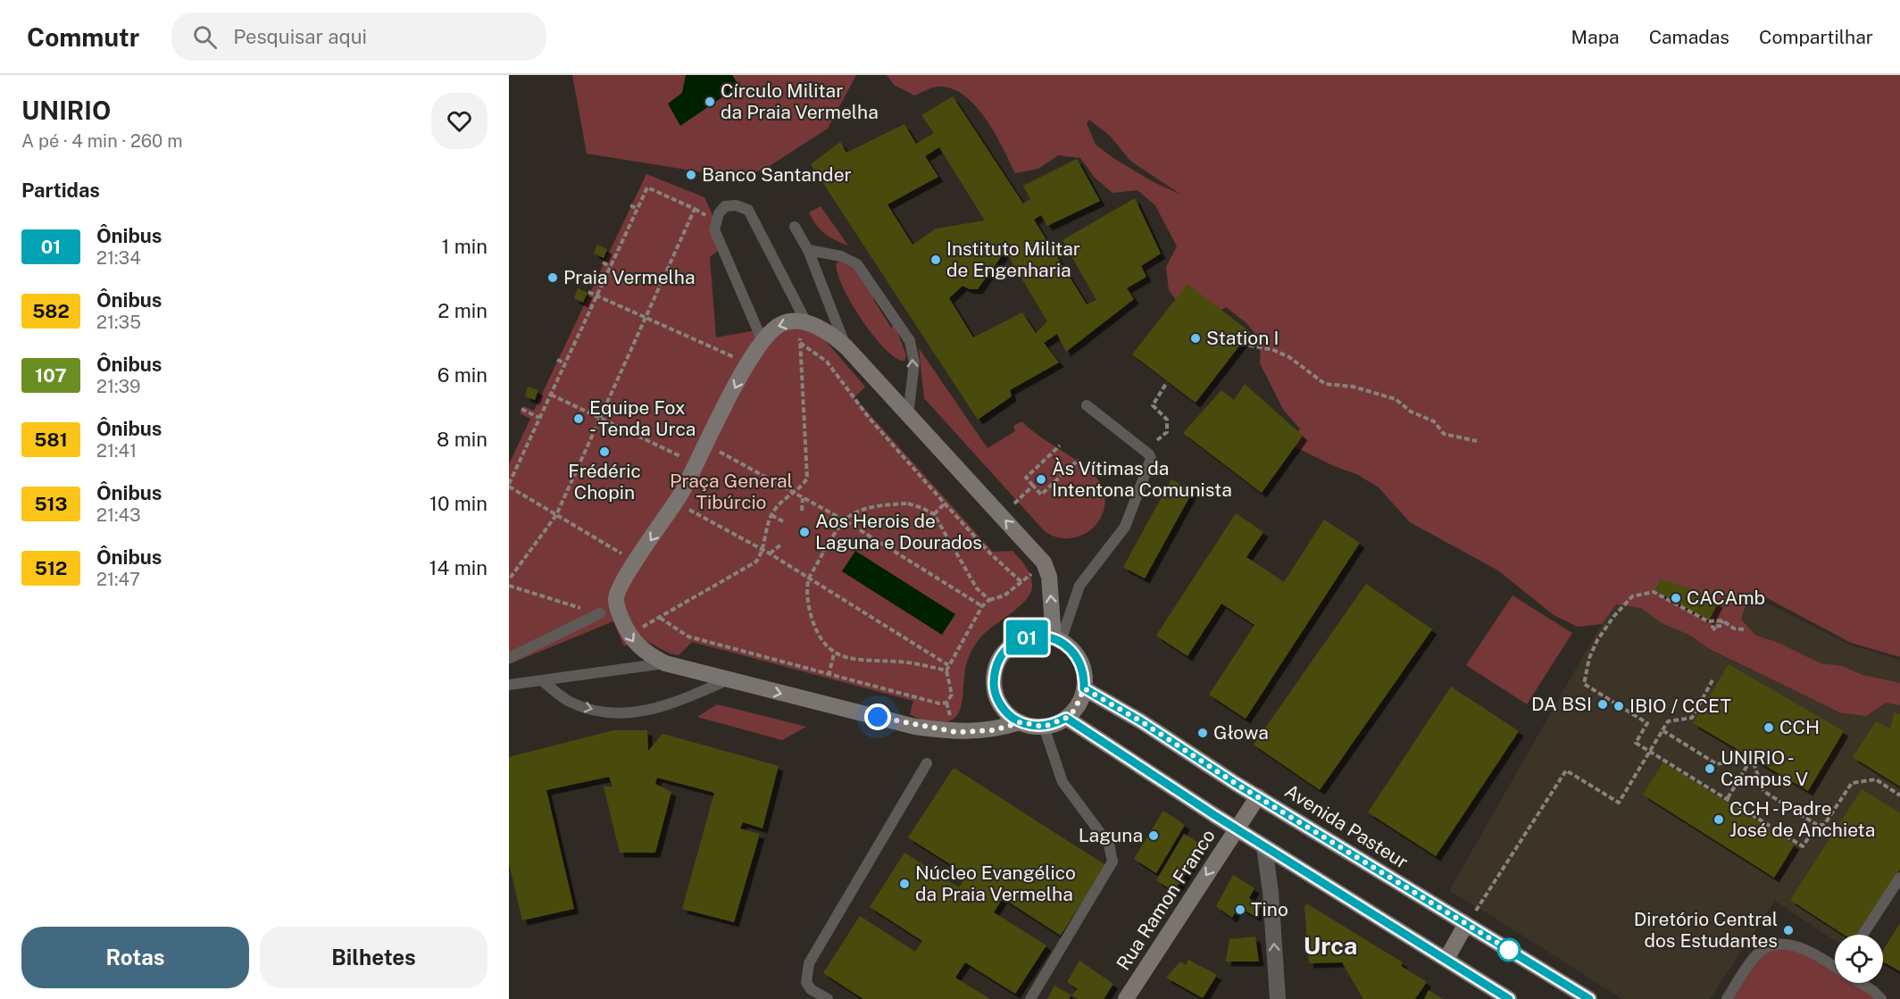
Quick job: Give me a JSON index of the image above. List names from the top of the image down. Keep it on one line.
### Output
{"streets":{"street":["Avenida Pasteur","Rua Ramon Franco"]},"crossings":[["Avenida Pasteur","Rua Ramon Franco"]],"one_way":["Rua Ramon Franco"],"districts":["Urca"],"parks":["Praça General Tibúrcio"],"places":["Círculo Militar da Praia Vermelha","Banco Santander","Instituto Militar de Engenharia","Praia Vermelha","Station I","Equipe Fox - Tenda Urca","Frédéric Chopin","Às Vítimas da Intentona Comunista","Aos Herois de Laguna e Dourados","CACAmb","DA BSI","IBIO / CCET","CCH","Głowa","UNIRIO - Campus V","CCH - Padre José de Anchieta","Laguna","Núcleo Evangélico da Praia Vermelha","Tino","Diretório Central dos Estudantes"],"lines":["bus line 01"],"page":{"header":"Commutr","search":"Pesquisar aqui","nav":["Mapa","Camadas","Compartilhar"],"heading":[["UNIRIO","A pé · 4 min · 260 m"],"Partidas"],"on_map":"01","list":[{"mark":"01","name":"Ônibus","note":"21:34","value":"1 min"},{"mark":"582","name":"Ônibus","note":"21:35","value":"2 min"},{"mark":"107","name":"Ônibus","note":"21:39","value":"6 min"},{"mark":"581","name":"Ônibus","note":"21:41","value":"8 min"},{"mark":"513","name":"Ônibus","note":"21:43","value":"10 min"},{"mark":"512","name":"Ônibus","note":"21:47","value":"14 min"}],"buttons":["Rotas","Bilhetes"]}}
